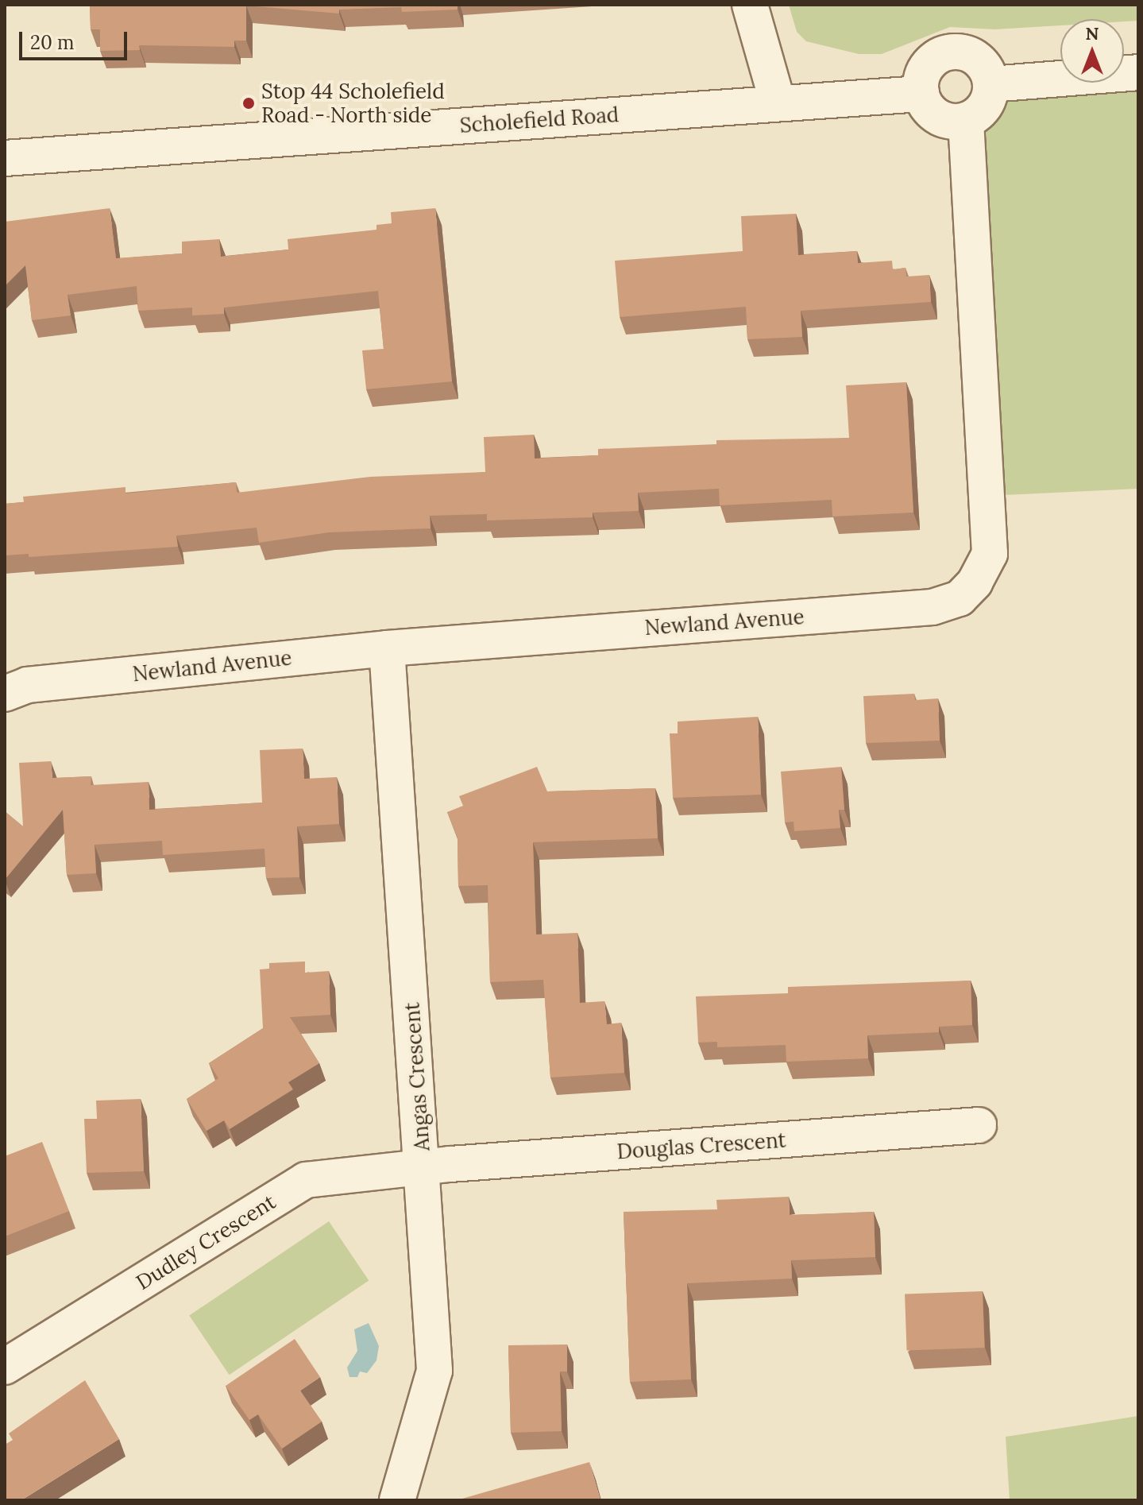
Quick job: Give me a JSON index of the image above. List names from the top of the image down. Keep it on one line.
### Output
{"streets":{"street":["Scholefield Road","Newland Avenue","Angas Crescent","Douglas Crescent","Dudley Crescent"]},"crossings":[["Scholefield Road","Newland Avenue"],["Newland Avenue","Angas Crescent"],["Angas Crescent","Douglas Crescent"],["Angas Crescent","Dudley Crescent"],["Douglas Crescent","Dudley Crescent"]],"places":["Stop 44 Scholefield Road - North side"],"scale_bar":"20 m","north":"top"}
